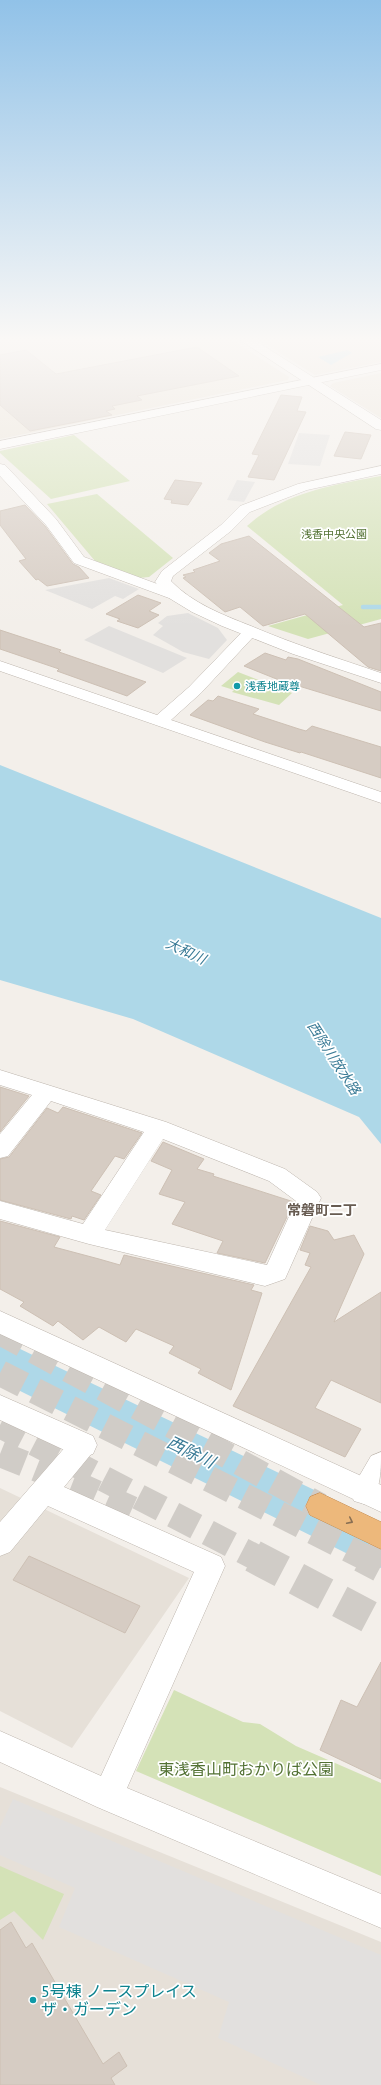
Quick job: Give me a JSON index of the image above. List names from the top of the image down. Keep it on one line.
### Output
{"districts":["常磐町二丁"],"water":["大和川","西除川放水路","西除川"],"parks":["浅香中央公園","東浅香山町おかりば公園"],"places":["浅香地蔵尊","5号棟 ノースプレイス ザ・ガーデン"]}
